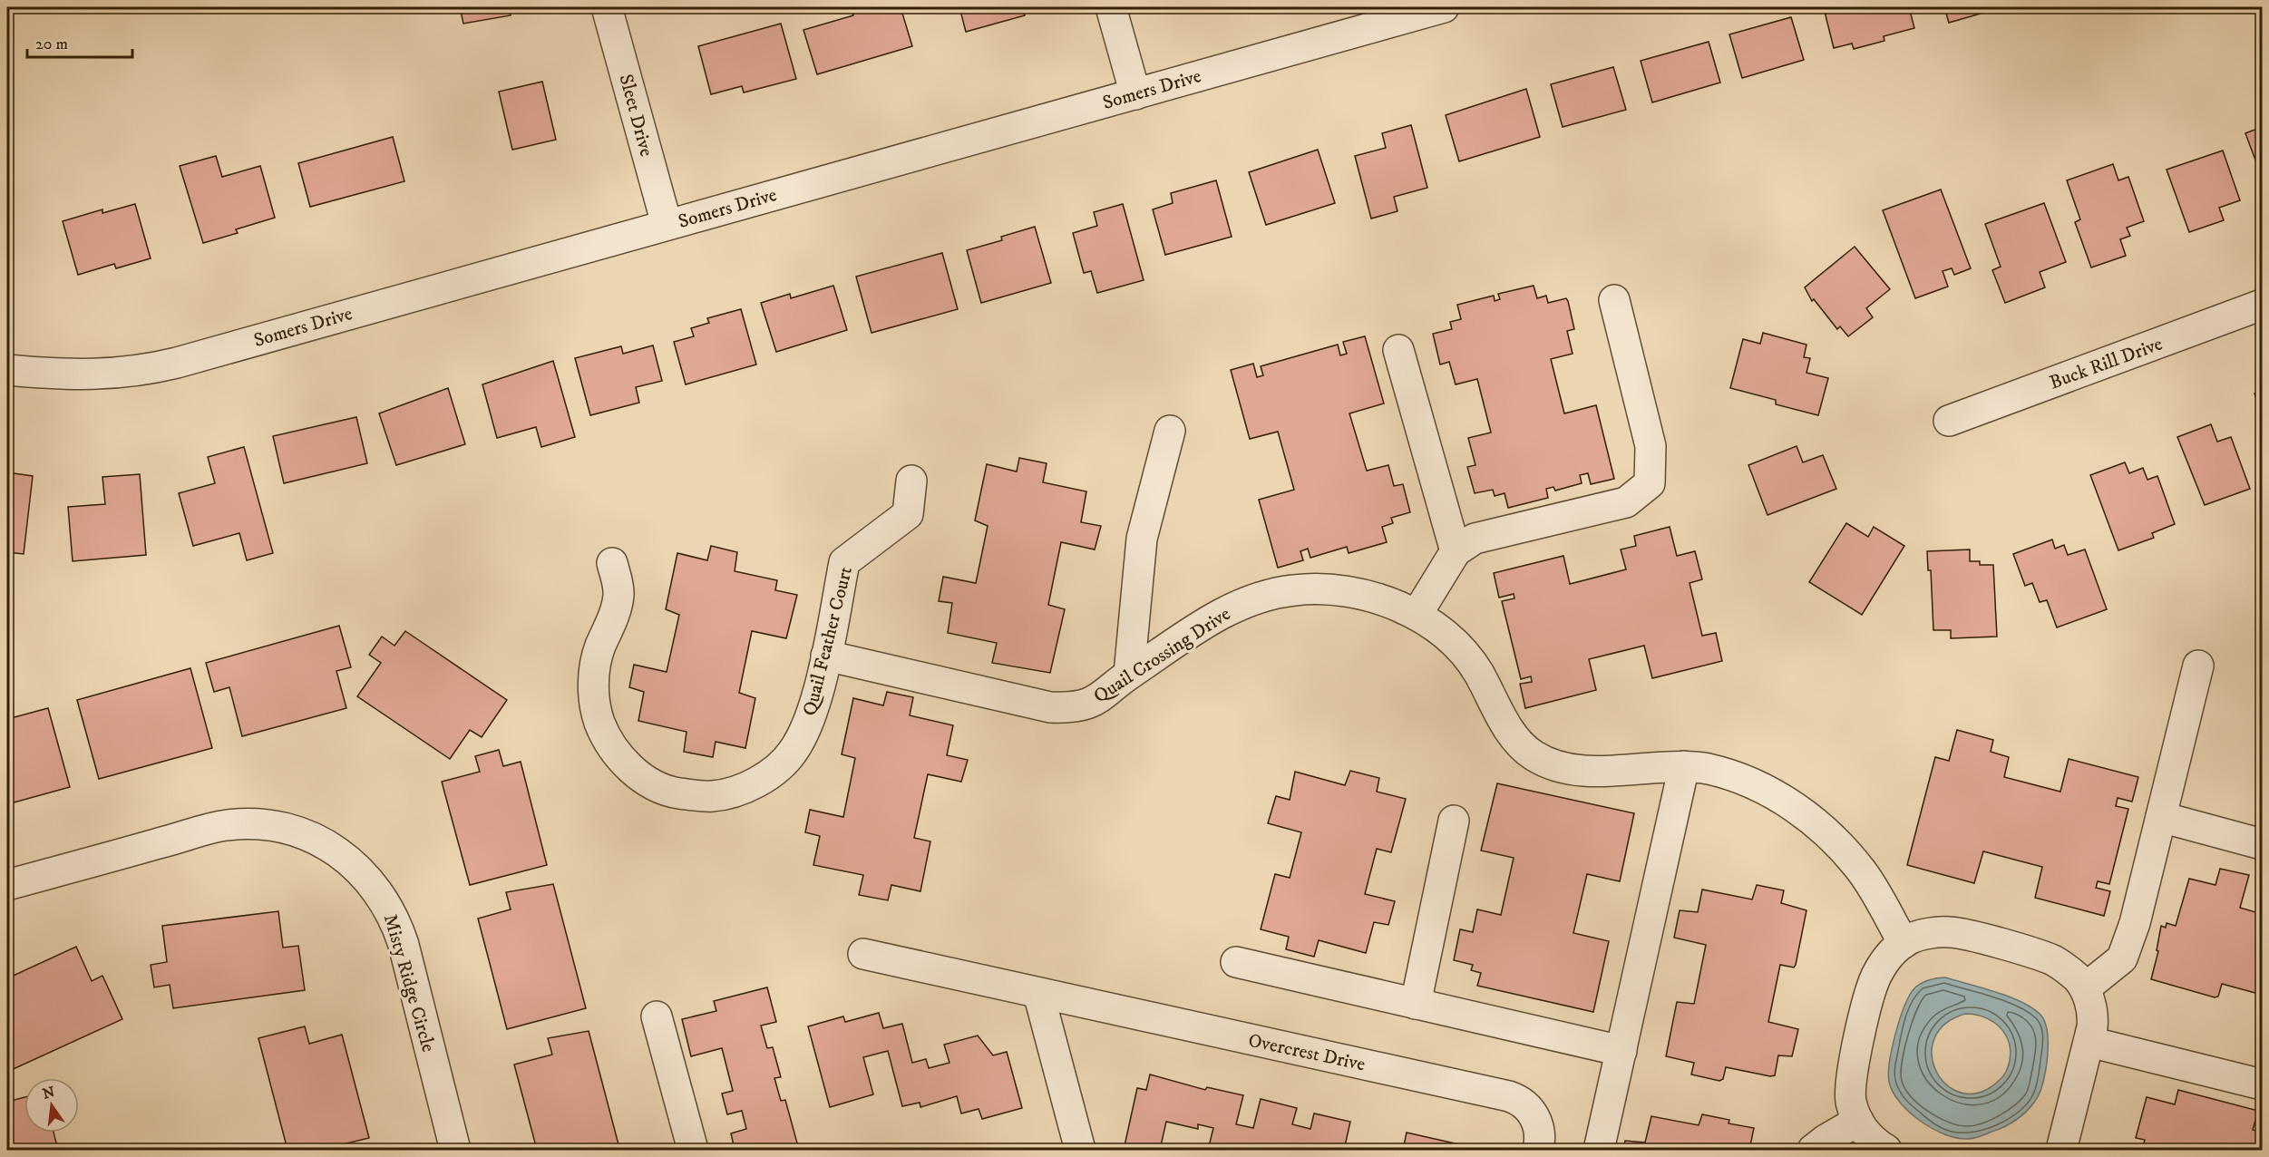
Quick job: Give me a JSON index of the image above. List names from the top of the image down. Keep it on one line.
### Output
{"streets":{"street":["Somers Drive","Sleet Drive","Buck Rill Drive","Quail Feather Court","Quail Crossing Drive","Misty Ridge Circle","Overcrest Drive"]},"crossings":[["Somers Drive","Sleet Drive"],["Quail Feather Court","Quail Crossing Drive"]],"scale_bar":"20 m","north":"top"}
